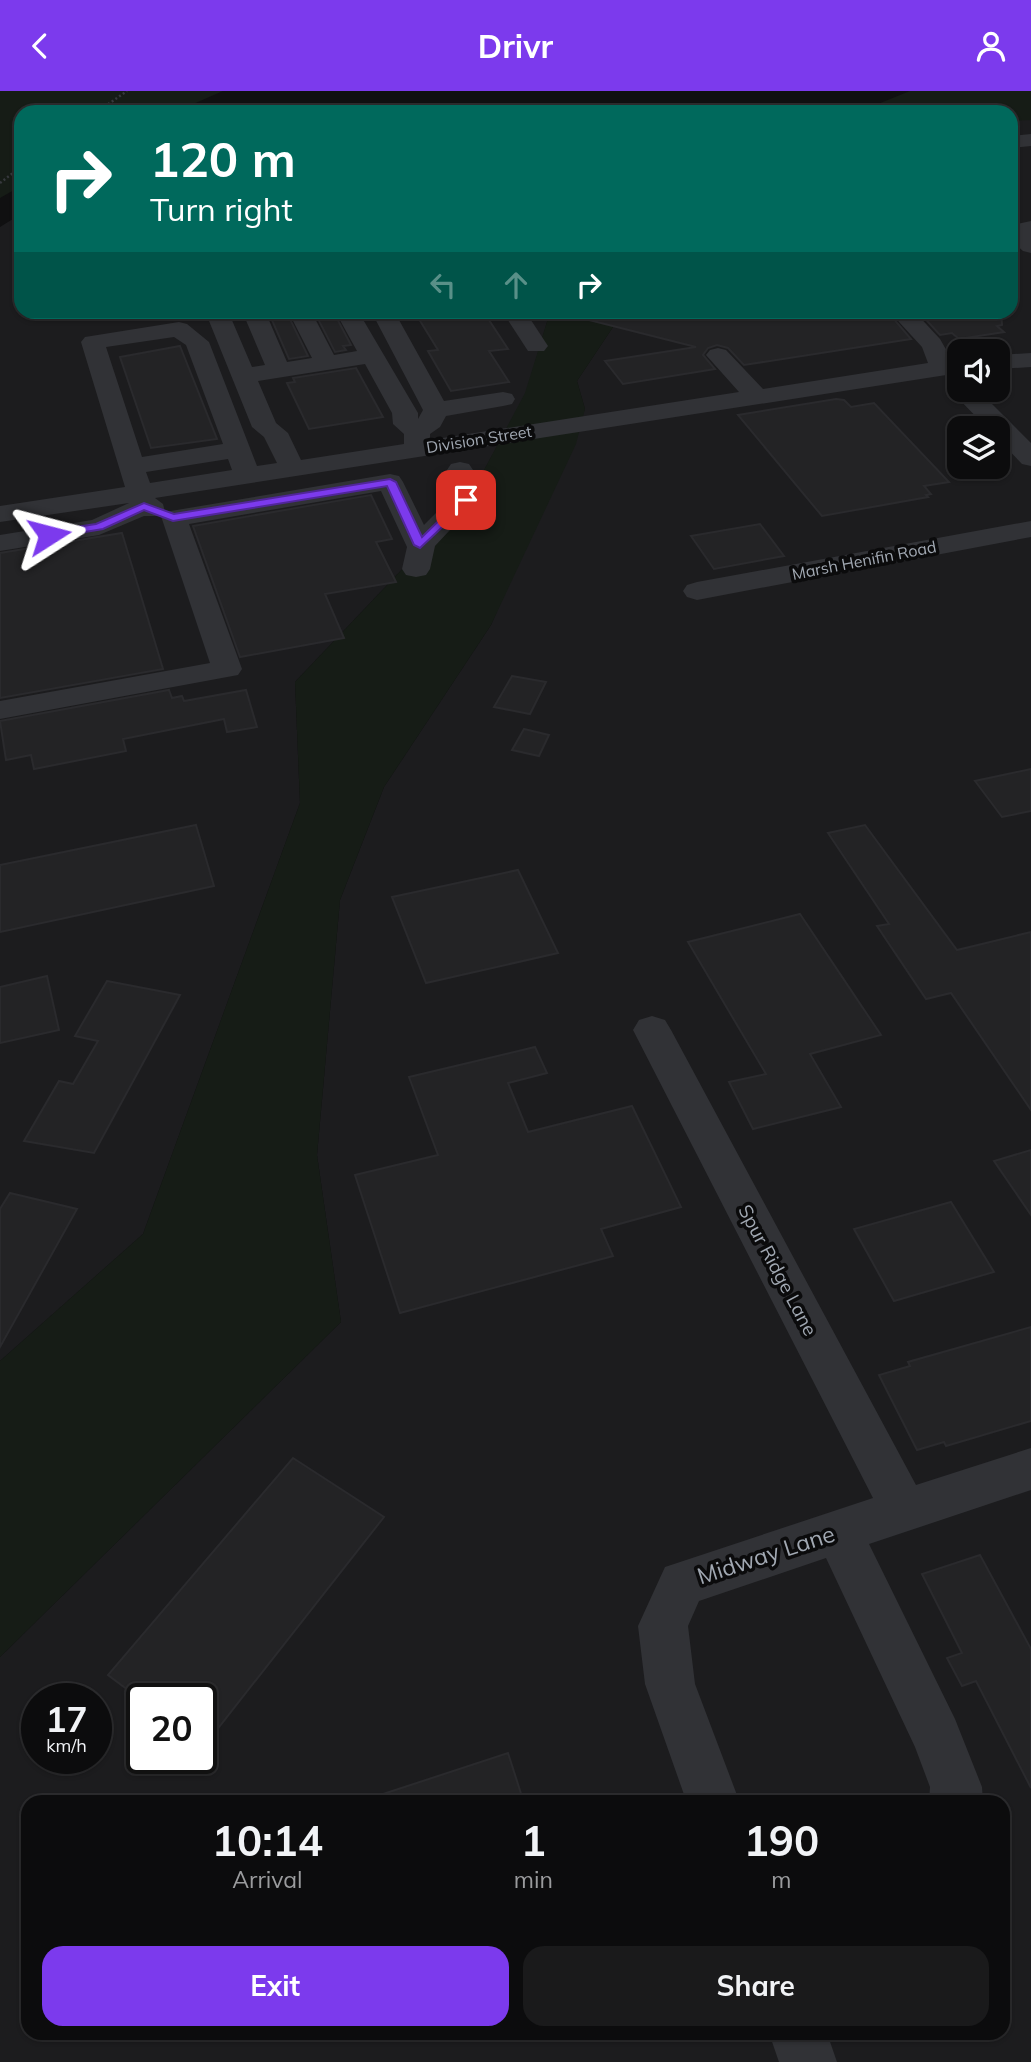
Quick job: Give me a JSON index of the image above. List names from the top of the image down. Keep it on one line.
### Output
{"streets":{"street":["Division Street","Marsh Henifin Road","Spur Ridge Lane","Midway Lane"]},"crossings":[["Spur Ridge Lane","Midway Lane"]],"page":{"header":"Drivr","turn":["120 m","Turn right"],"speed":"17 km/h","limit":"20","eta":["10:14","Arrival","1","min","190","m"],"buttons":["Exit","Share"]}}
